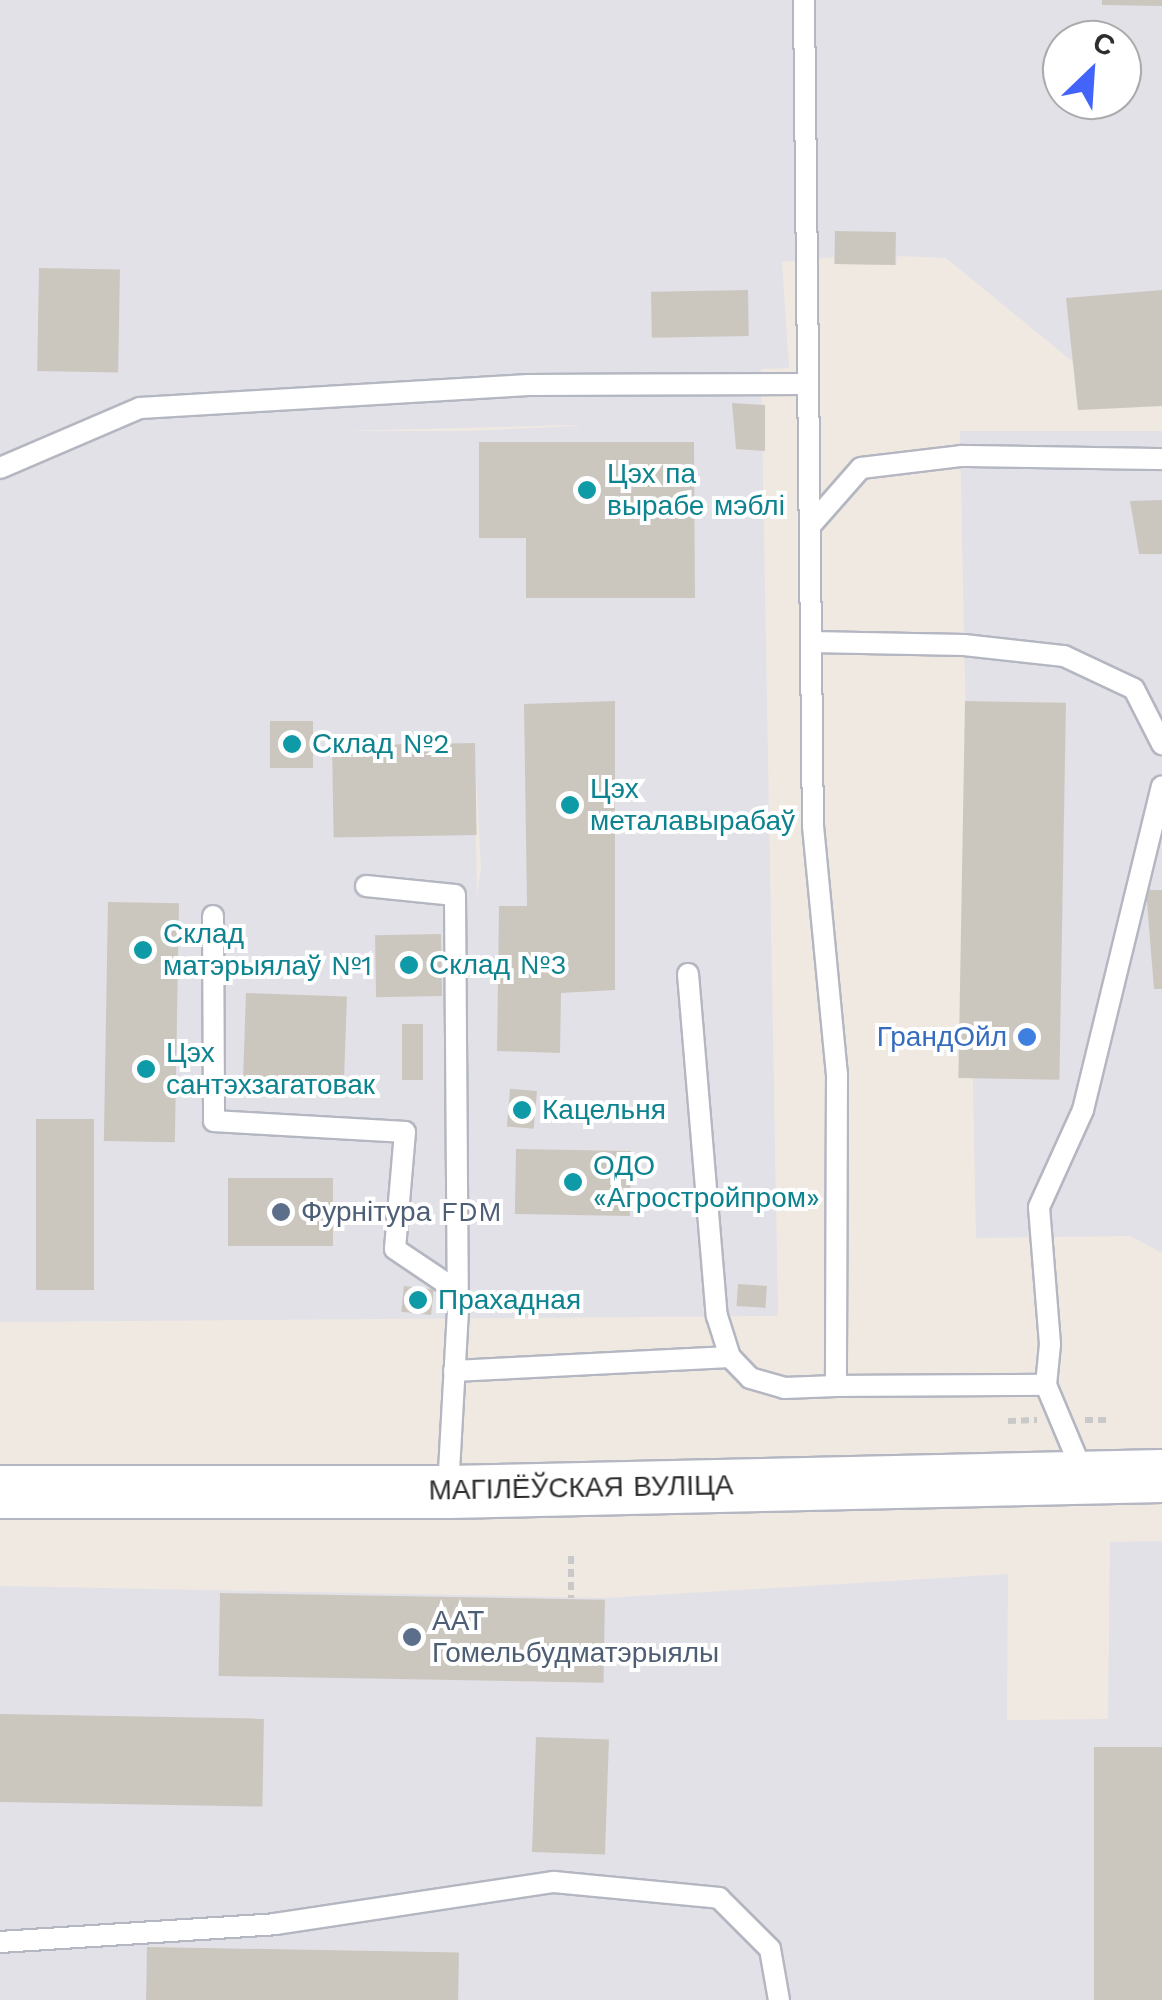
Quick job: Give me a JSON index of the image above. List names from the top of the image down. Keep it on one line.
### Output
{"streets":{"street":["МАГІЛЁЎСКАЯ ВУЛІЦА"]},"places":["Цэх па вырабе мэблі","Склад №2","Цэх металавырабаў","Склад матэрыялаў №1","Склад №3","ГрандОйл","Цэх сантэхзагатовак","Кацельня","ОДО «Агростройпром»","Фурнітура FDM","Прахадная","ААТ Гомельбудматэрыялы"],"north":"top right"}
